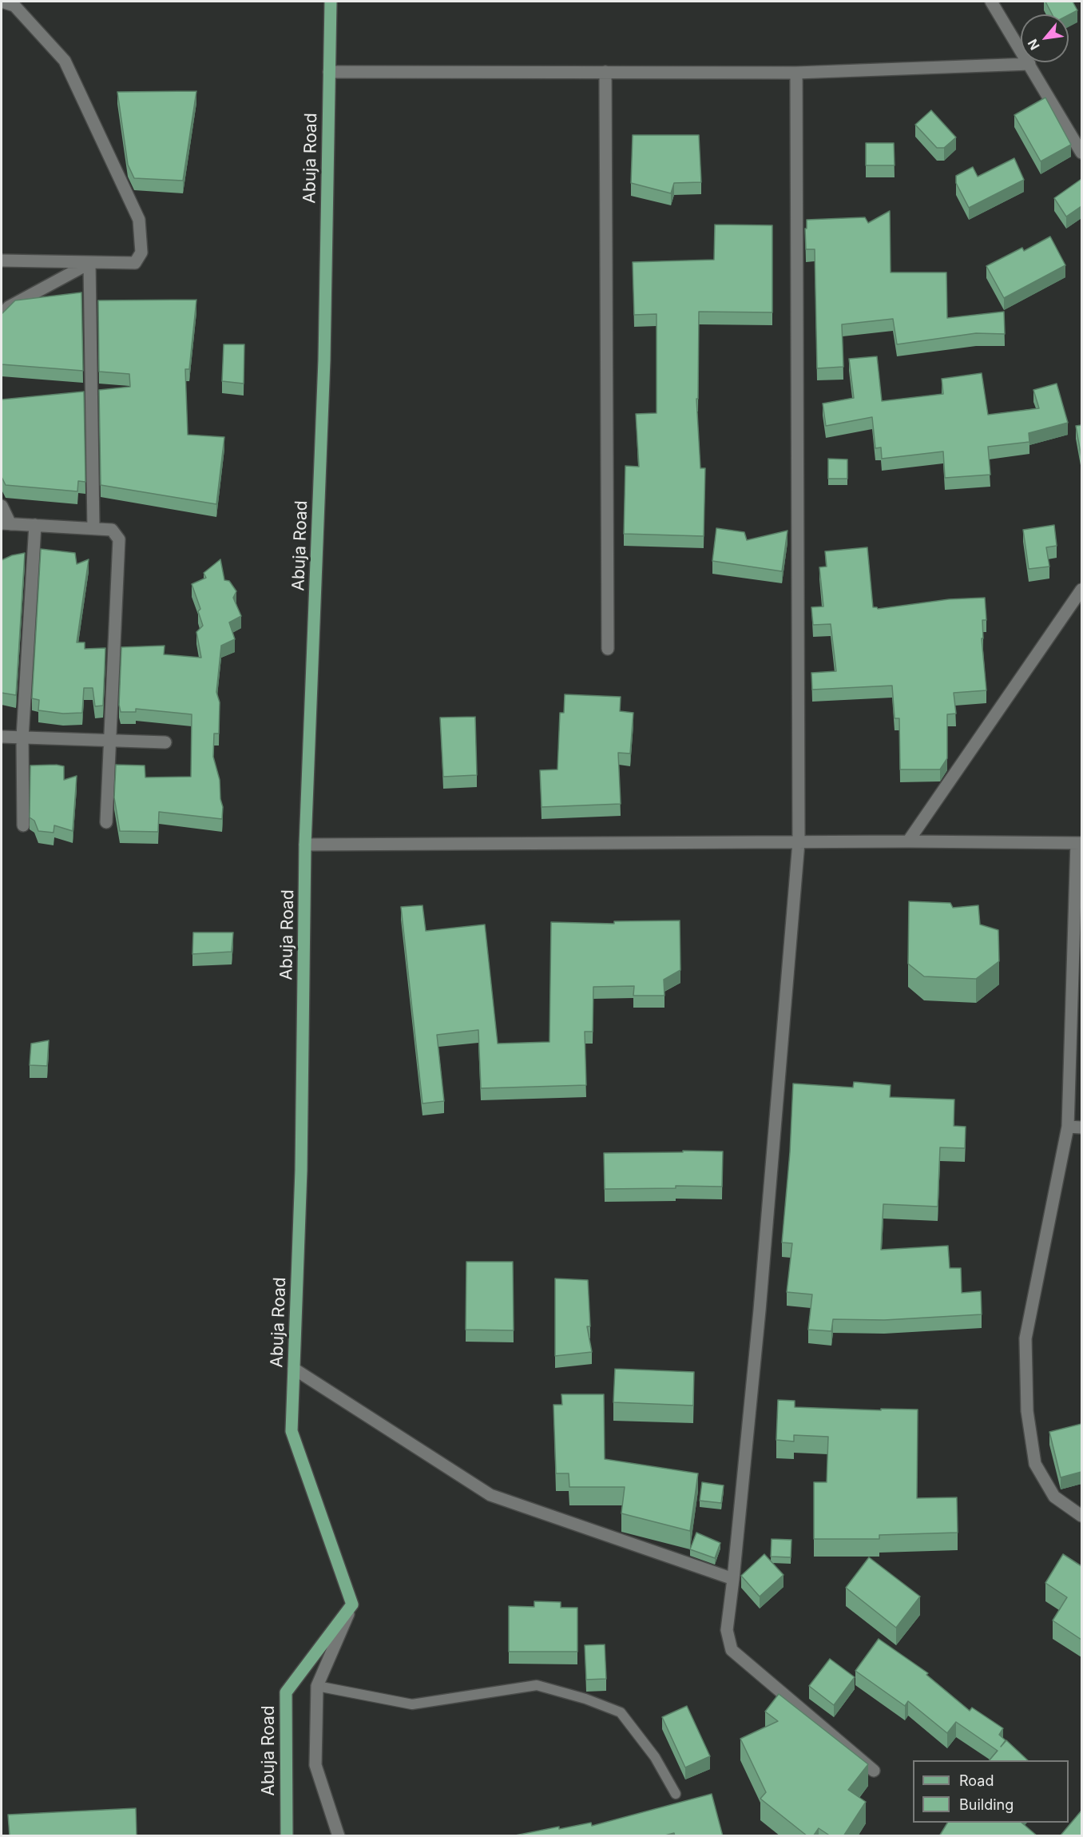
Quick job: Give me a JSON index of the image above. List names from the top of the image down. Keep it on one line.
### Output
{"streets":{"main road":["Abuja Road"]},"legend":["Road","Building"],"north":"bottom left"}
